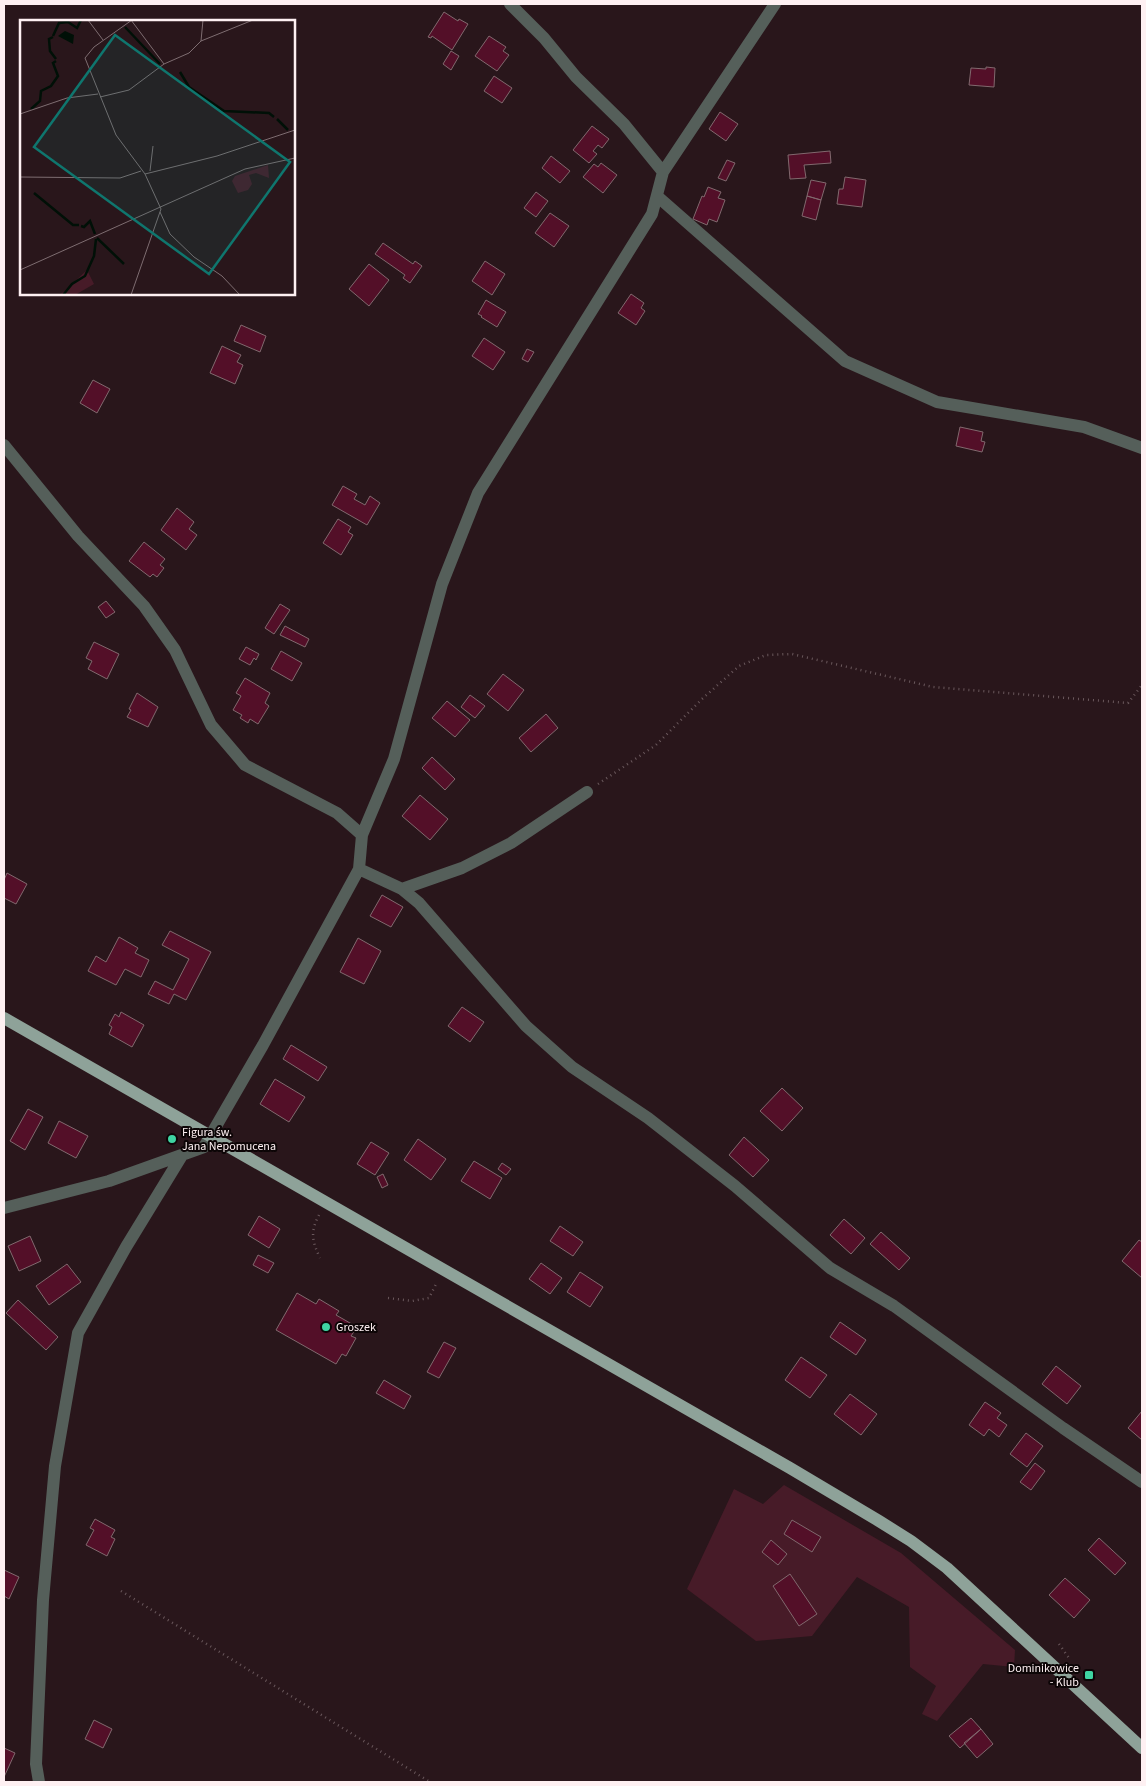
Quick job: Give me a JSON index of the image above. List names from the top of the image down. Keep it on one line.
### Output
{"places":{"other":["Figura św. Jana Nepomucena","Groszek"],"transit":["Dominikowice - Klub"]}}
